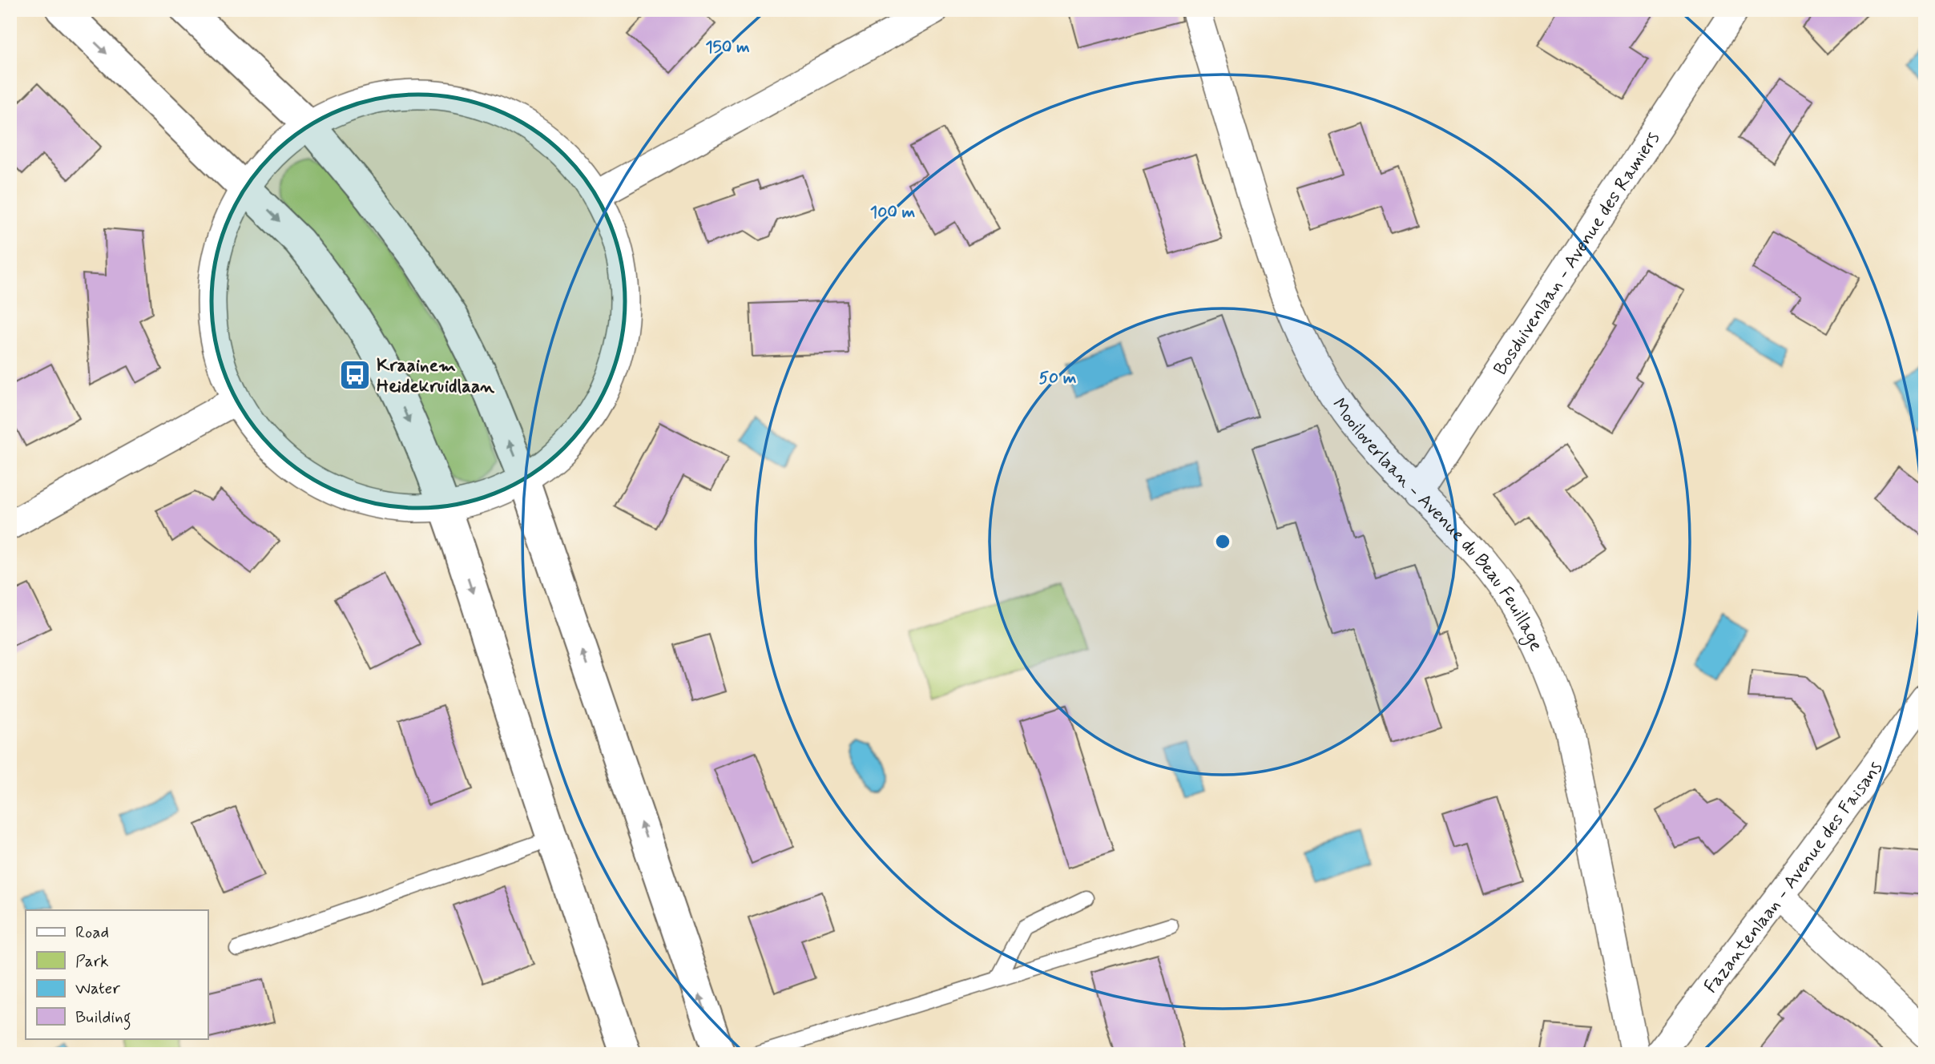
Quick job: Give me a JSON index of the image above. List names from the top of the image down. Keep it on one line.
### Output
{"streets":{"street":["Bosduivenlaan - Avenue des Ramiers","Mooiloverlaan - Avenue du Beau Feuillage","Fazantenlaan - Avenue des Faisans"]},"crossings":[["Bosduivenlaan - Avenue des Ramiers","Mooiloverlaan - Avenue du Beau Feuillage"]],"places":{"bus stop":["Kraainem Heidekruidlaan"]},"legend":["Road","Park","Water","Building"],"rings":["150 m","100 m","50 m"]}
